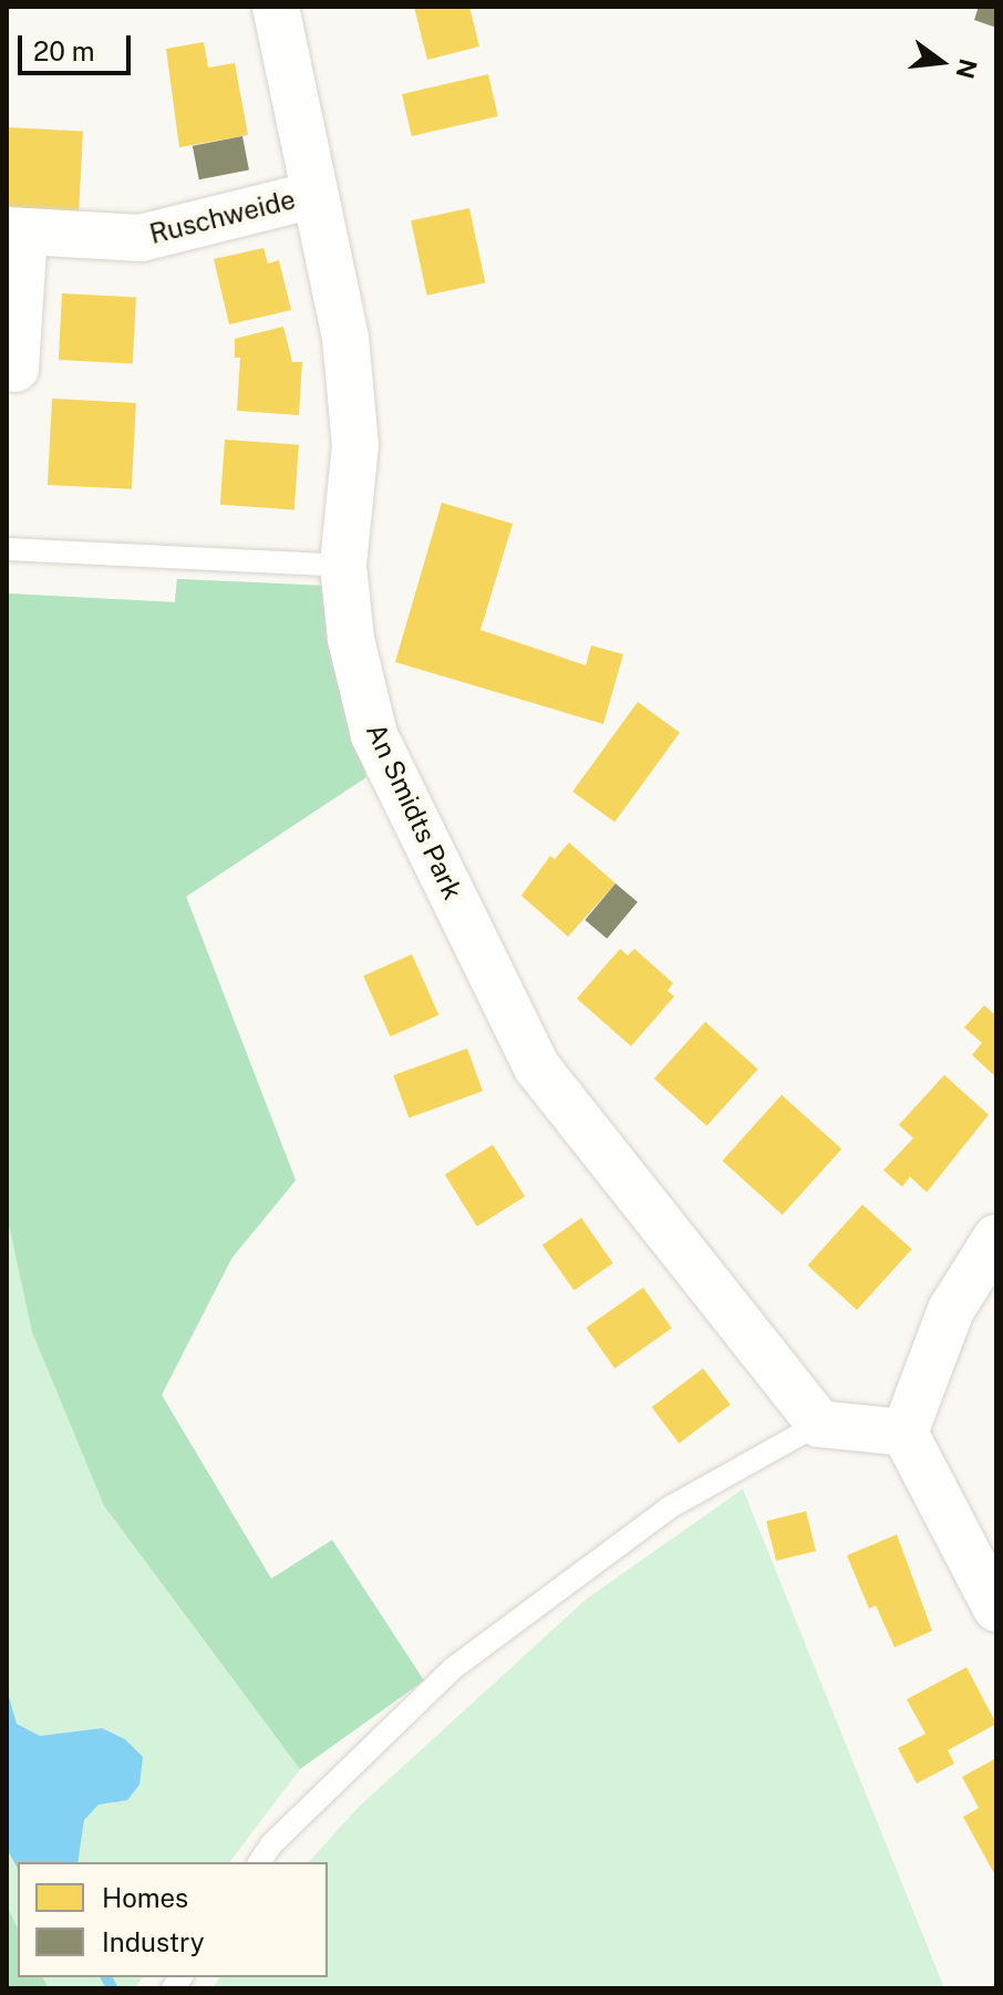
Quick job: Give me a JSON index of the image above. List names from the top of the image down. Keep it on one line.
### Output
{"streets":{"street":["Ruschweide","An Smidts Park"]},"crossings":[["Ruschweide","An Smidts Park"]],"legend":["Homes","Industry"],"scale_bar":"20 m","north":"right"}
